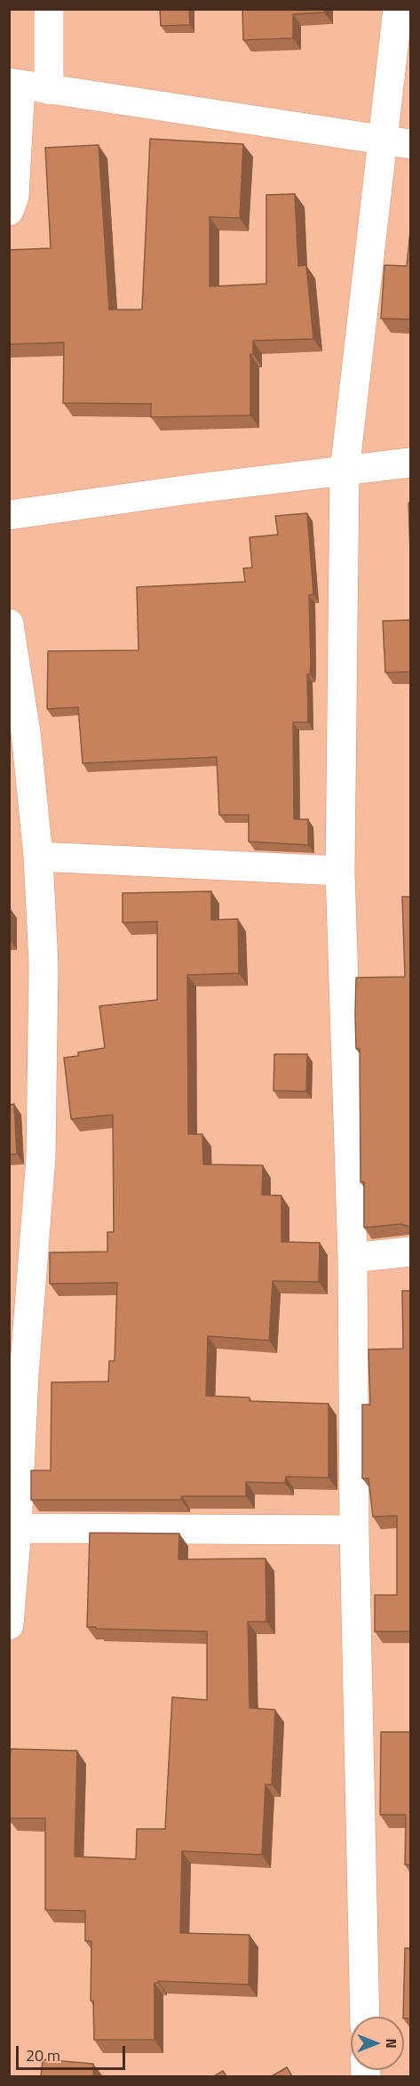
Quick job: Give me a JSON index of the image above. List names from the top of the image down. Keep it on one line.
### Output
{"scale_bar":"20 m","north":"right"}
